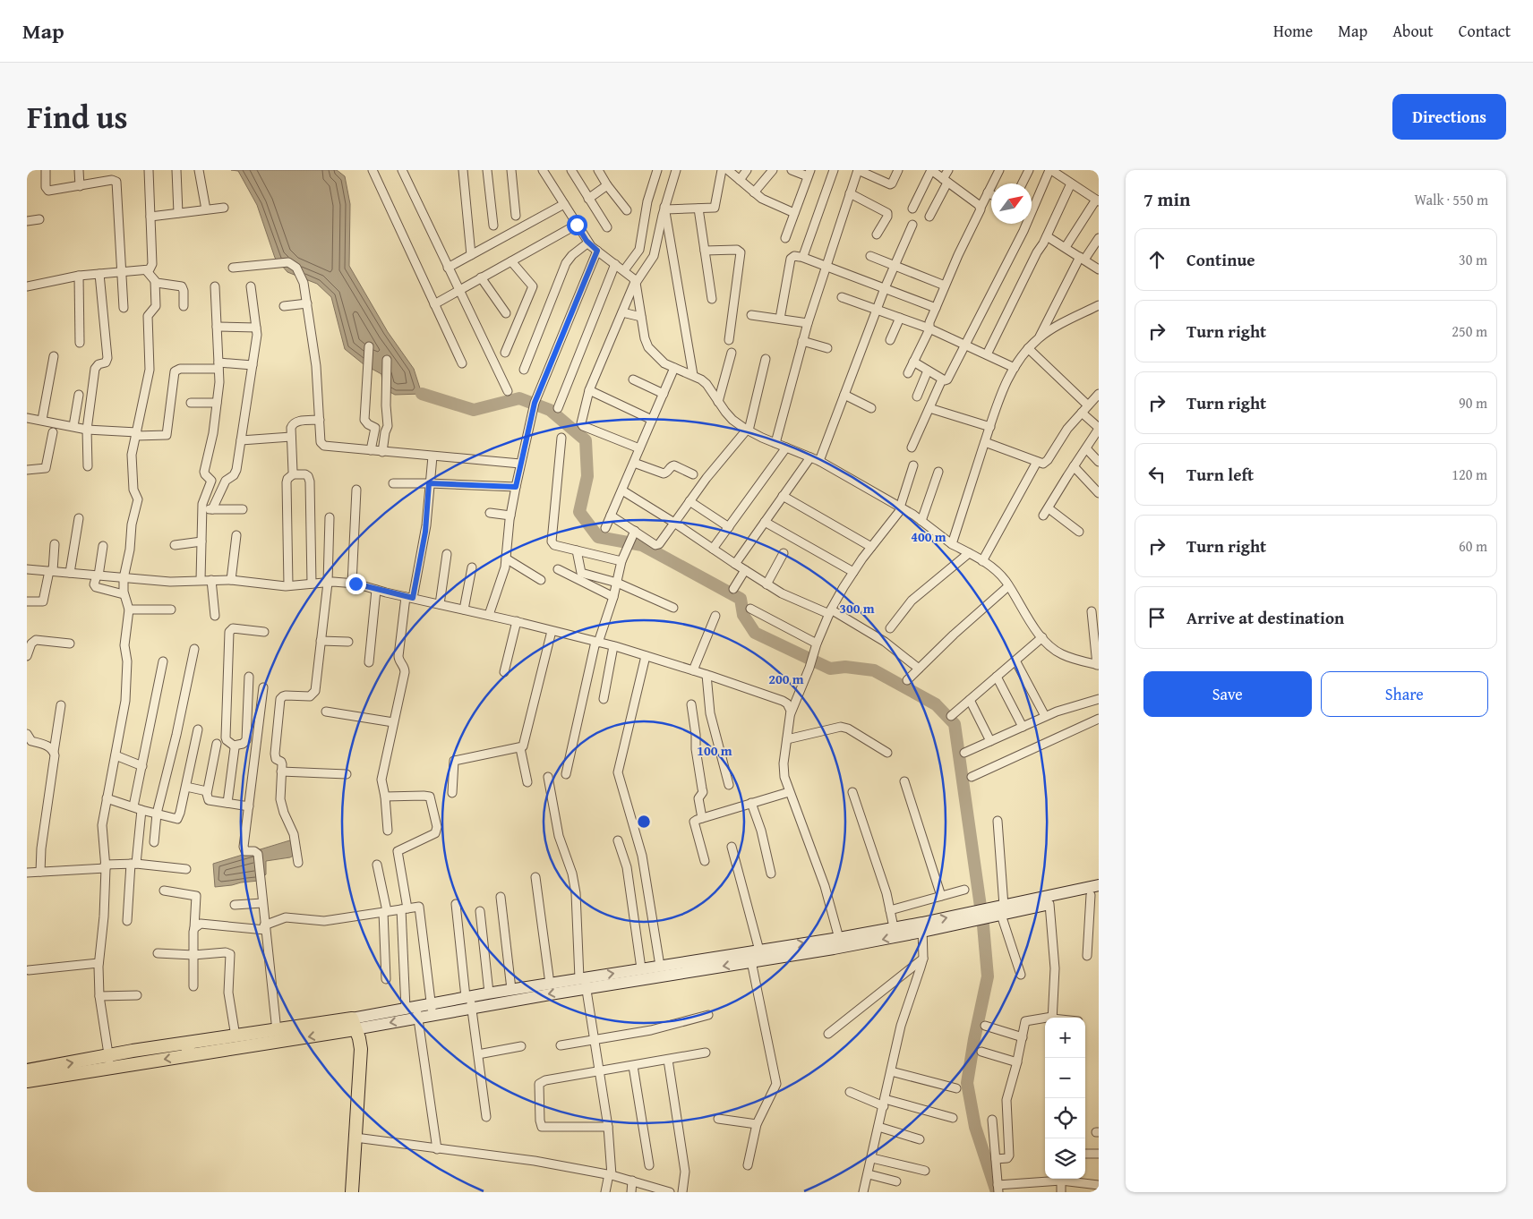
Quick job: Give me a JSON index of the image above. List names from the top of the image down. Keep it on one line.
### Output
{"north":"top right","page":{"header":"Map","nav":["Home","Map","About","Contact"],"title":"Find us","buttons":["Directions",["Save","Share"]],"heading":["7 min","Walk · 550 m"],"list":[["Continue","30 m"],["Turn right","250 m"],["Turn right","90 m"],["Turn left","120 m"],["Turn right","60 m"],"Arrive at destination"],"map_buttons":["+","−"]},"rings":["400 m","300 m","200 m","100 m"]}
